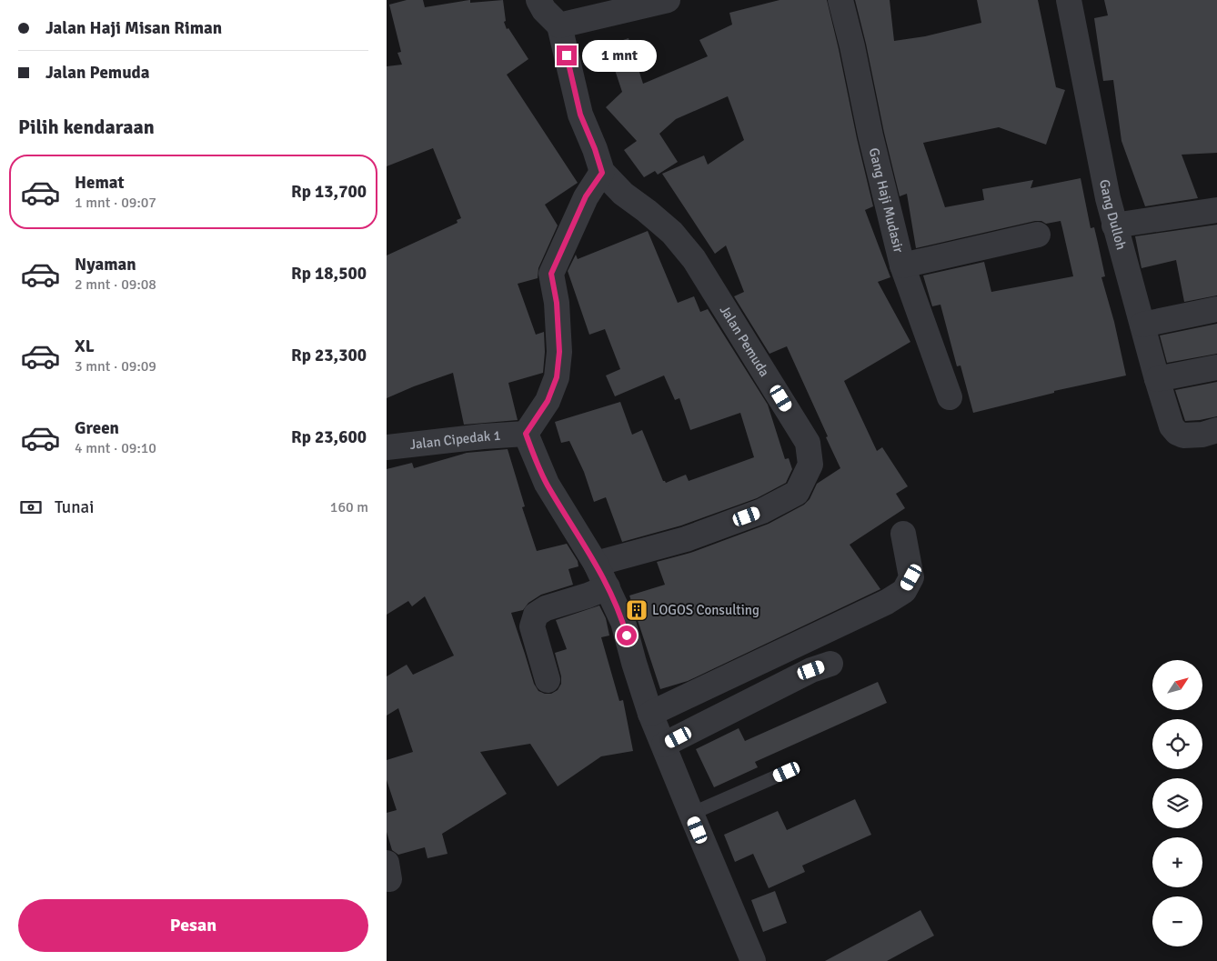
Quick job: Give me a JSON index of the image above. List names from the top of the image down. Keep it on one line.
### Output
{"streets":{"street":["Gang Haji Mudasir","Gang Dulloh","Jalan Pemuda","Jalan Cipedak 1"]},"places":{"building":["LOGOS Consulting"]},"north":"top right","page":{"banner":["Jalan Haji Misan Riman","Jalan Pemuda"],"bubble":"1 mnt","heading":"Pilih kendaraan","list":[{"name":"Hemat","note":"1 mnt · 09:07","value":"Rp 13,700"},{"name":"Nyaman","note":"2 mnt · 09:08","value":"Rp 18,500"},{"name":"XL","note":"3 mnt · 09:09","value":"Rp 23,300"},{"name":"Green","note":"4 mnt · 09:10","value":"Rp 23,600"}],"pay":["Tunai","160 m"],"map_buttons":["+","−"],"buttons":"Pesan"}}
